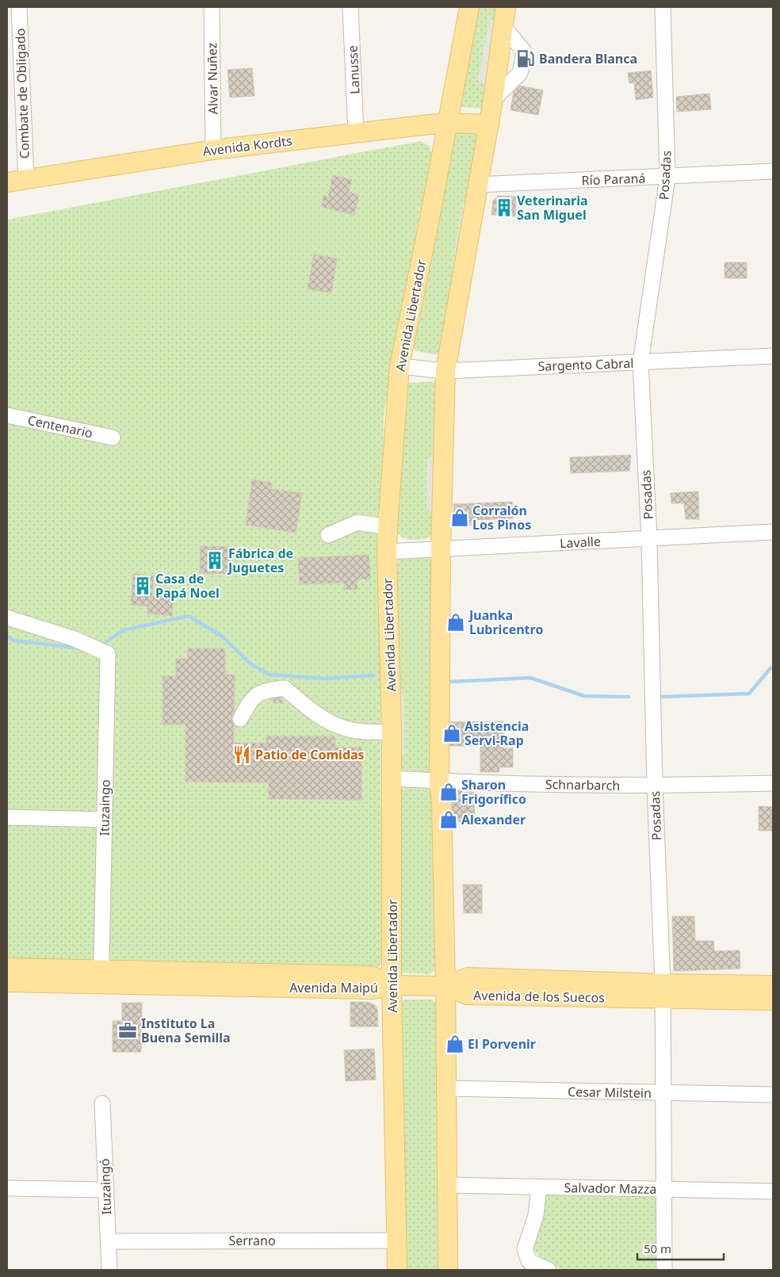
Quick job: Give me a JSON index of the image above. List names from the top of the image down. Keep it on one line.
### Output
{"streets":{"main road":["Avenida Kordts","Avenida Libertador","Avenida Maipú","Avenida de los Suecos"],"street":["Lanusse","Alvar Nuñez","Combate de Obligado","Posadas","Río Paraná","Sargento Cabral","Centenario","Lavalle","Schnarbarch","Ituzaingo","Cesar Milstein","Ituzaingó","Salvador Mazza","Serrano"]},"crossings":[["Lanusse","Avenida Kordts"],["Alvar Nuñez","Avenida Kordts"],["Combate de Obligado","Avenida Kordts"],["Avenida Kordts","Avenida Libertador"],["Posadas","Río Paraná"],["Posadas","Sargento Cabral"],["Posadas","Lavalle"],["Posadas","Schnarbarch"],["Posadas","Avenida de los Suecos"],["Posadas","Cesar Milstein"],["Posadas","Salvador Mazza"],["Avenida Libertador","Sargento Cabral"],["Avenida Libertador","Lavalle"],["Avenida Libertador","Schnarbarch"],["Avenida Libertador","Avenida Maipú"],["Avenida Libertador","Serrano"],["Ituzaingó","Serrano"]],"places":{"fuel station":["Bandera Blanca"],"building":["Veterinaria San Miguel","Fábrica de Juguetes","Casa de Papá Noel"],"shop":["Corralón Los Pinos","Juanka Lubricentro","Asistencia Servi-Rap","Sharon Frigorífico","Alexander","El Porvenir"],"restaurant":["Patio de Comidas"],"office":["Instituto La Buena Semilla"]},"scale_bar":"50 m"}
